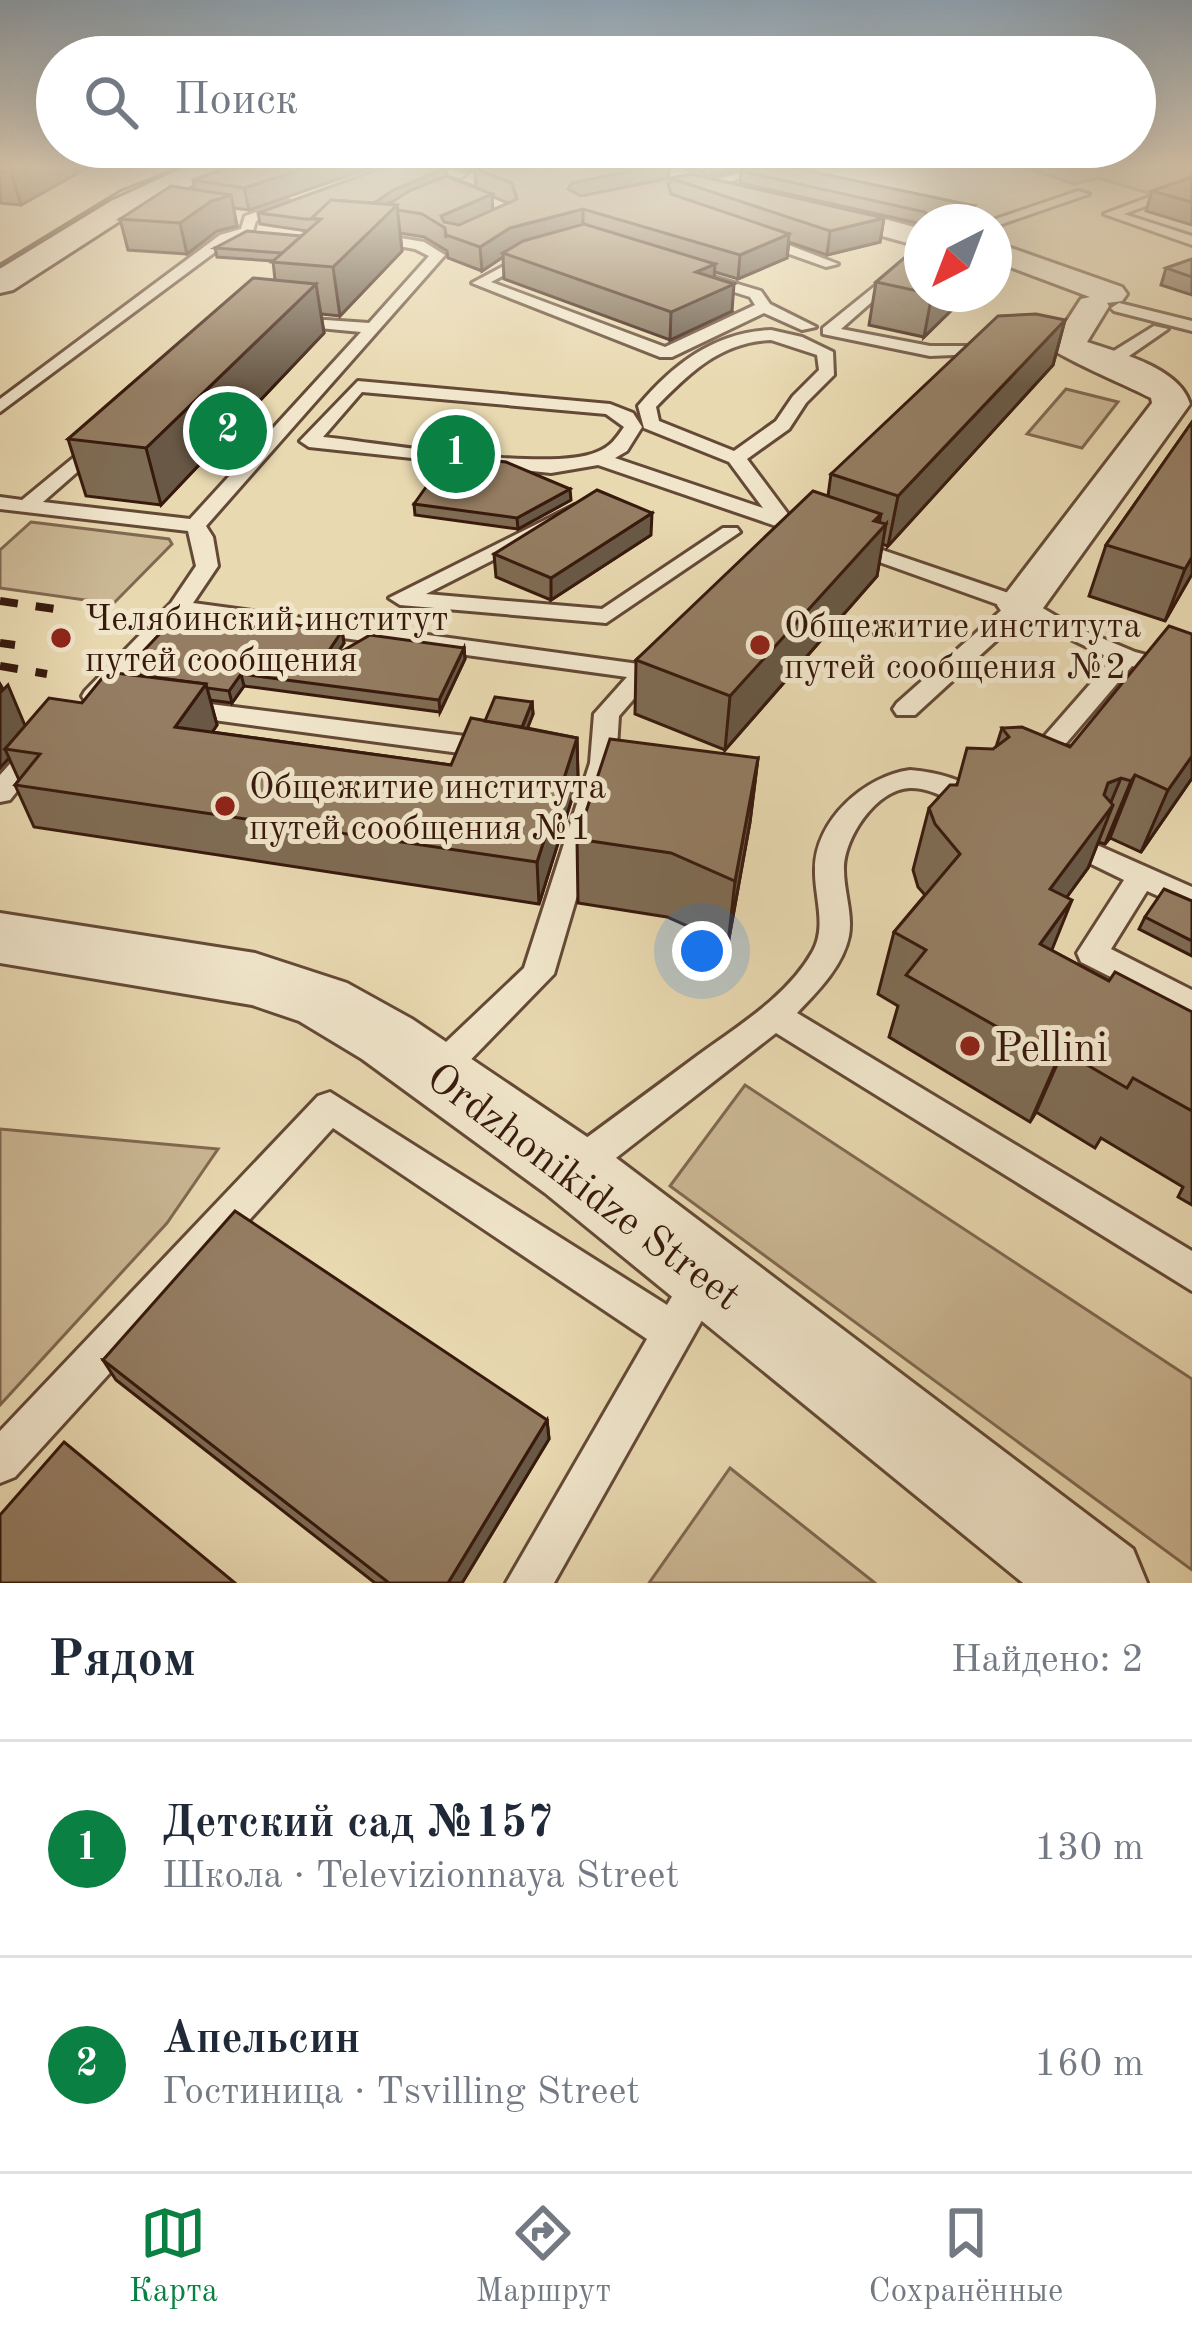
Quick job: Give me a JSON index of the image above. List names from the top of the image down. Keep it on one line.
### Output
{"streets":{"street":["Ordzhonikidze Street"]},"places":["Челябинский институт путей сообщения","Общежитие института путей сообщения №2","Общежитие института путей сообщения №1","Pellini"],"north":"bottom left","page":{"search":"Поиск","pins":["2","1"],"heading":["Рядом","Найдено: 2"],"list":[{"mark":"1","name":"Детский сад №157","note":"Школа · Televizionnaya Street","value":"130 m"},{"mark":"2","name":"Апельсин","note":"Гостиница · Tsvilling Street","value":"160 m"}],"nav":["Карта","Маршрут","Сохранённые"]}}
